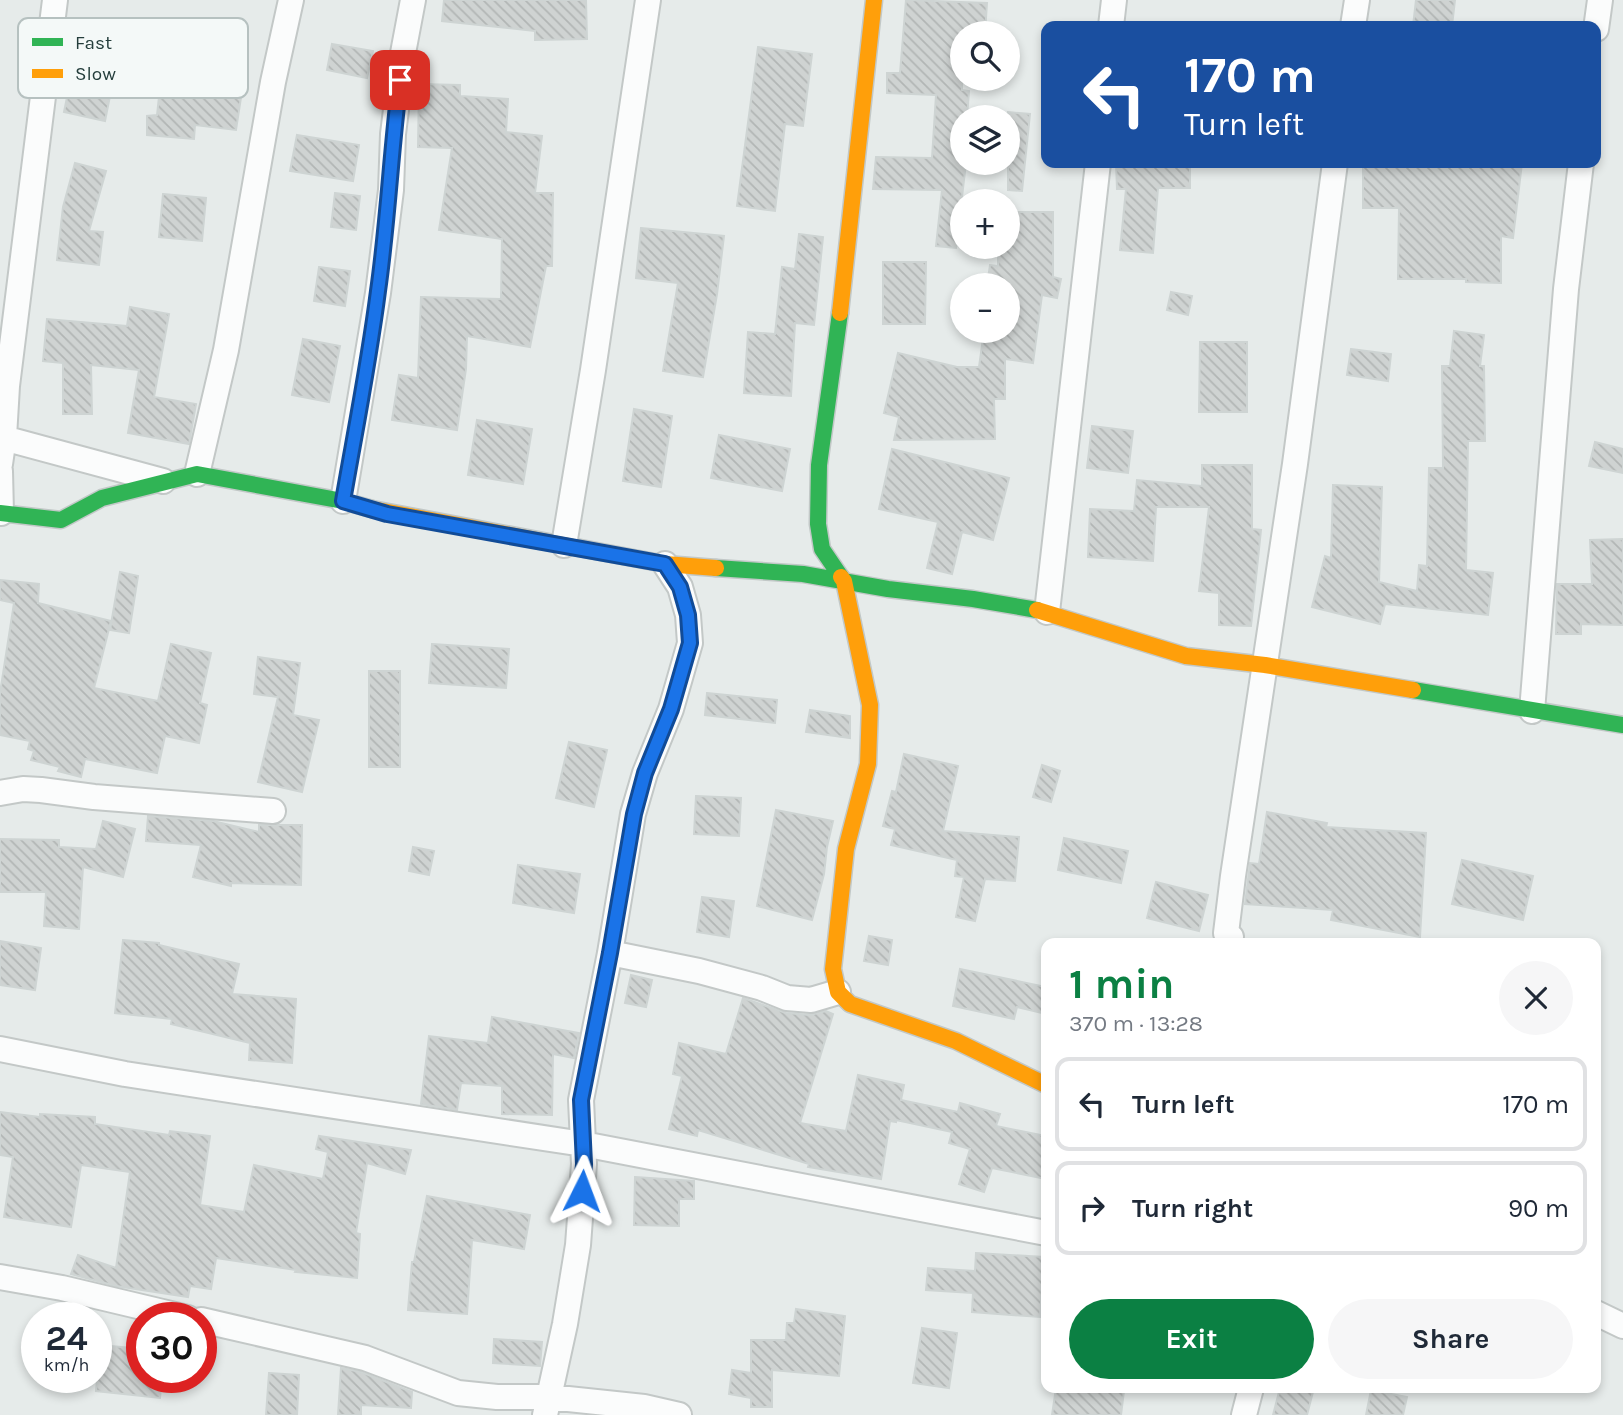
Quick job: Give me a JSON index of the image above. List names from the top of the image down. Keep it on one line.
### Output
{"legend":["Fast","Slow"],"page":{"map_buttons":["+","−"],"turn":["170 m","Turn left"],"heading":["1 min","370 m · 13:28"],"list":[{"name":"Turn left","value":"170 m"},{"name":"Turn right","value":"90 m"}],"buttons":["Exit","Share"],"speed":"24 km/h","limit":"30"}}
